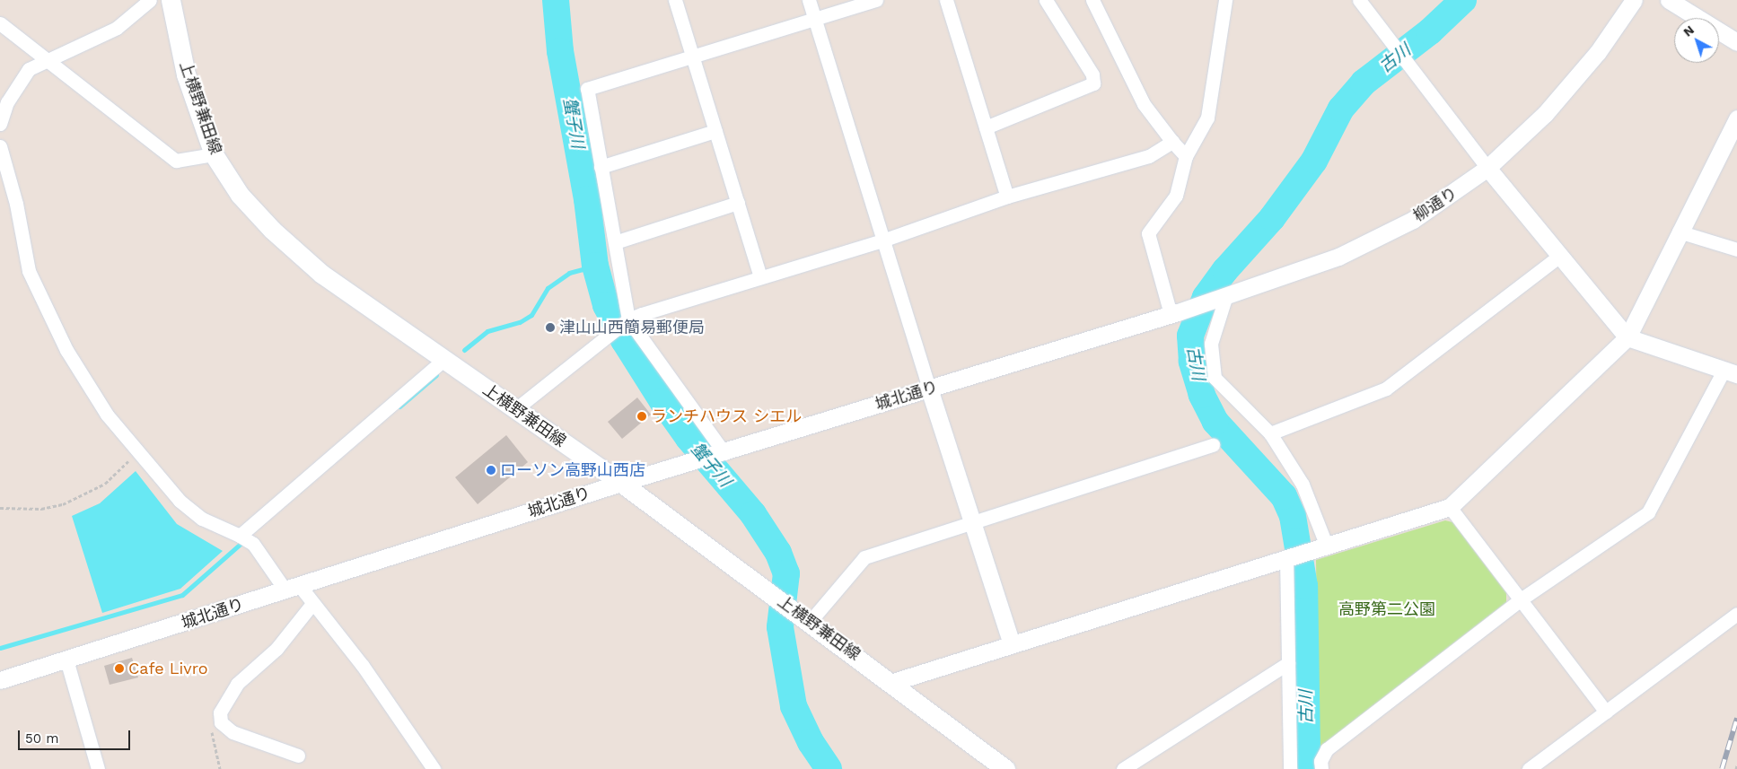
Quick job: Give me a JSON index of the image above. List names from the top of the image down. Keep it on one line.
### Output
{"streets":{"main road":["上横野兼田線"],"street":["柳通り","城北通り"]},"crossings":[["上横野兼田線","城北通り"],["柳通り","城北通り"]],"water":["古川","蟹子川"],"parks":["高野第二公園"],"places":["津山山西簡易郵便局","ランチハウス シエル","ローソン高野山西店","Cafe Livro"],"scale_bar":"50 m","north":"top left"}
